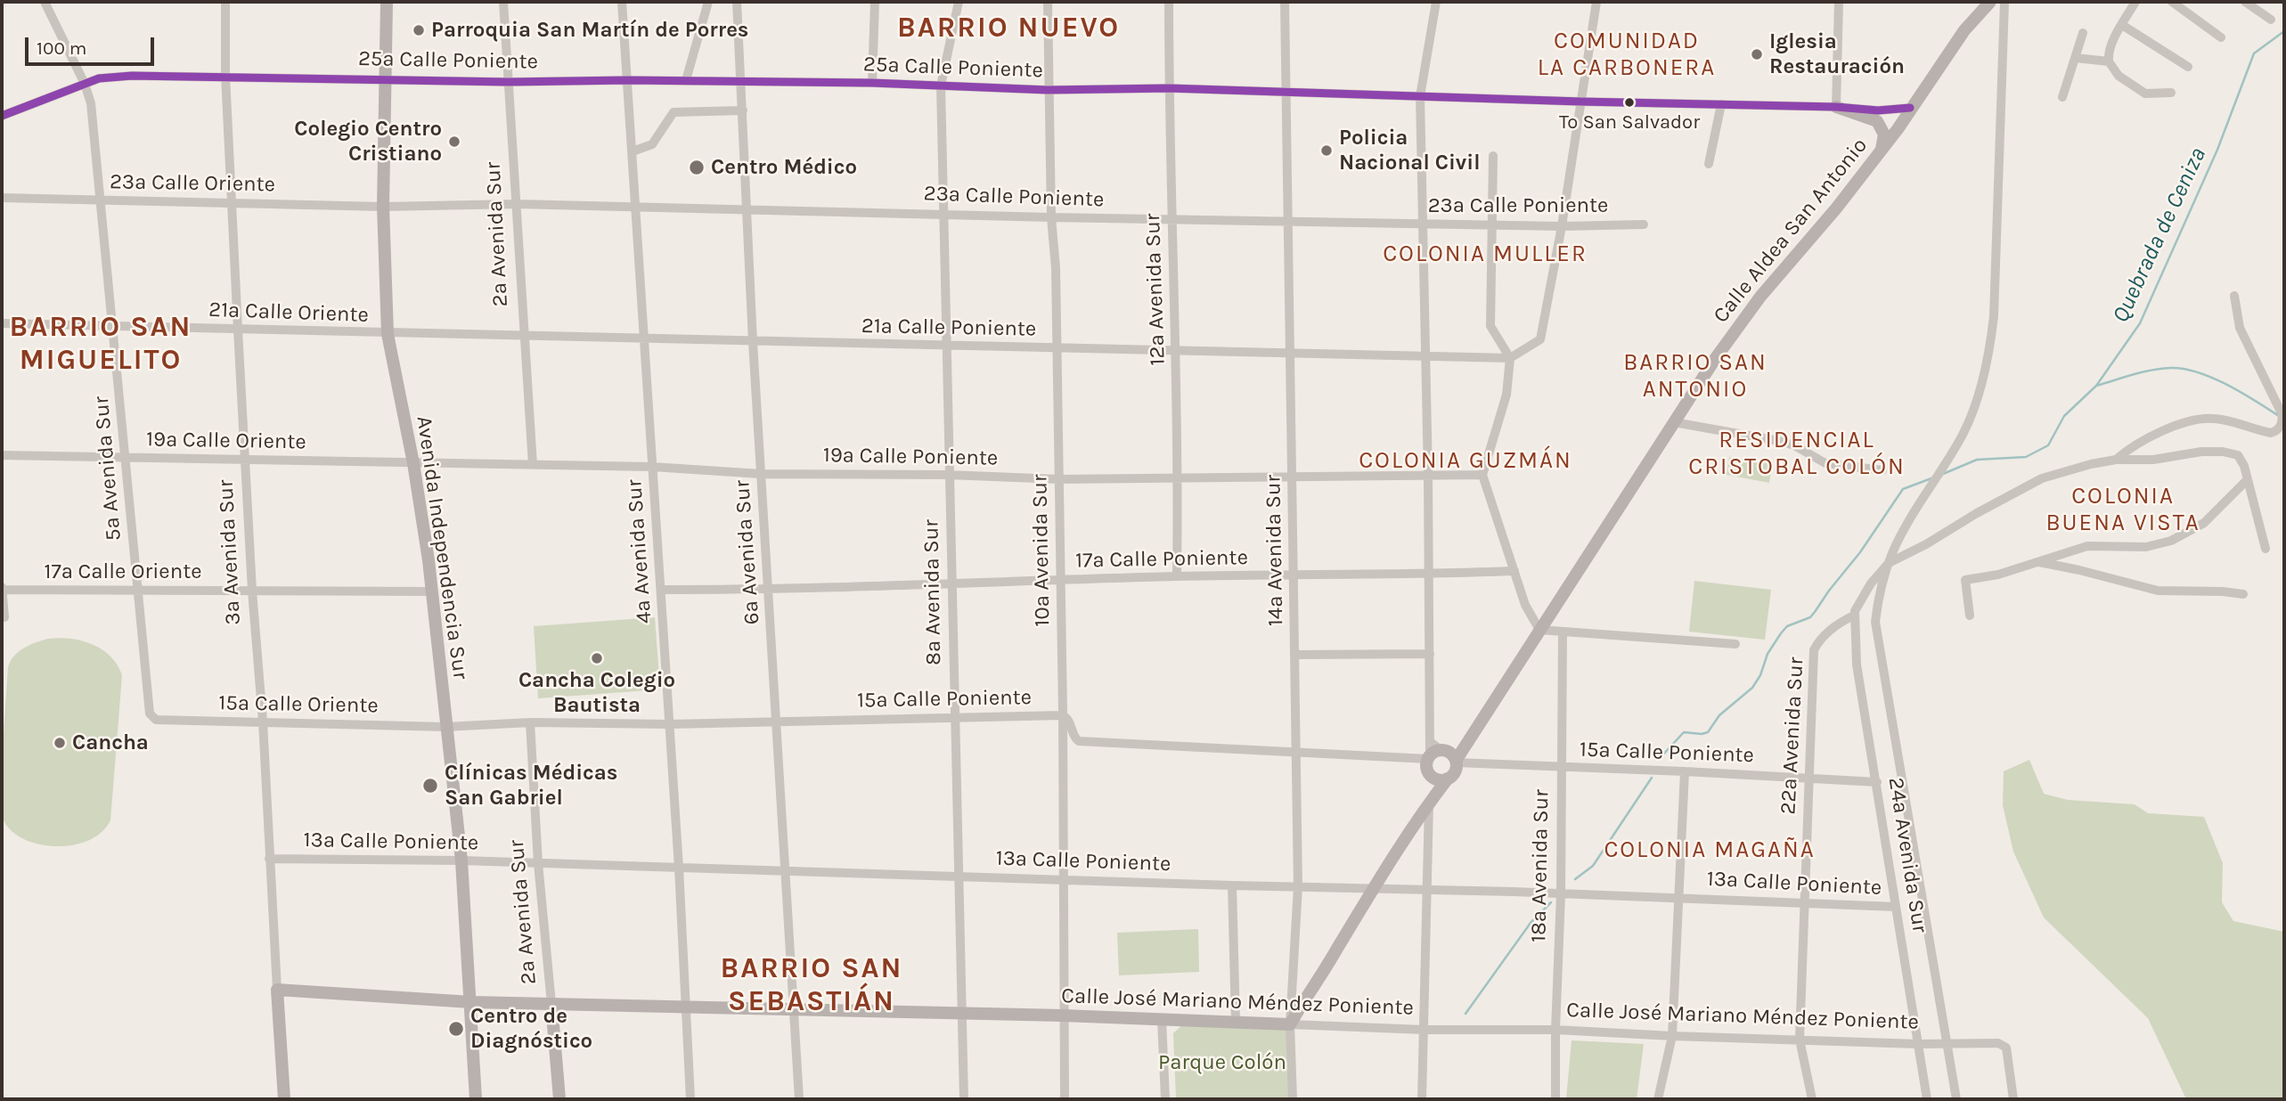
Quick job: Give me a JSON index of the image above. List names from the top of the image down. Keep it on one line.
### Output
{"streets":{"main road":["Calle Aldea San Antonio","2a Avenida Sur","Avenida Independencia Sur","3a Avenida Sur","Calle José Mariano Méndez Poniente"],"street":["25a Calle Poniente","23a Calle Oriente","23a Calle Poniente","12a Avenida Sur","21a Calle Oriente","21a Calle Poniente","19a Calle Oriente","19a Calle Poniente","5a Avenida Sur","10a Avenida Sur","14a Avenida Sur","4a Avenida Sur","6a Avenida Sur","17a Calle Poniente","17a Calle Oriente","8a Avenida Sur","15a Calle Poniente","15a Calle Oriente","22a Avenida Sur","13a Calle Poniente","24a Avenida Sur","18a Avenida Sur"]},"crossings":[["25a Calle Poniente","Calle Aldea San Antonio"],["25a Calle Poniente","2a Avenida Sur"],["25a Calle Poniente","12a Avenida Sur"],["25a Calle Poniente","5a Avenida Sur"],["25a Calle Poniente","Avenida Independencia Sur"],["25a Calle Poniente","10a Avenida Sur"],["25a Calle Poniente","14a Avenida Sur"],["25a Calle Poniente","4a Avenida Sur"],["25a Calle Poniente","3a Avenida Sur"],["25a Calle Poniente","6a Avenida Sur"],["25a Calle Poniente","8a Avenida Sur"],["23a Calle Oriente","23a Calle Poniente"],["23a Calle Oriente","5a Avenida Sur"],["23a Calle Oriente","Avenida Independencia Sur"],["23a Calle Oriente","3a Avenida Sur"],["23a Calle Poniente","2a Avenida Sur"],["23a Calle Poniente","12a Avenida Sur"],["23a Calle Poniente","Avenida Independencia Sur"],["23a Calle Poniente","10a Avenida Sur"],["23a Calle Poniente","14a Avenida Sur"],["23a Calle Poniente","4a Avenida Sur"],["23a Calle Poniente","6a Avenida Sur"],["23a Calle Poniente","8a Avenida Sur"],["Calle Aldea San Antonio","15a Calle Poniente"],["2a Avenida Sur","21a Calle Poniente"],["2a Avenida Sur","19a Calle Poniente"],["2a Avenida Sur","15a Calle Poniente"],["2a Avenida Sur","13a Calle Poniente"],["2a Avenida Sur","Calle José Mariano Méndez Poniente"],["12a Avenida Sur","21a Calle Poniente"],["12a Avenida Sur","19a Calle Poniente"],["12a Avenida Sur","17a Calle Poniente"],["21a Calle Oriente","21a Calle Poniente"],["21a Calle Oriente","5a Avenida Sur"],["21a Calle Oriente","Avenida Independencia Sur"],["21a Calle Oriente","3a Avenida Sur"],["21a Calle Poniente","Avenida Independencia Sur"],["21a Calle Poniente","10a Avenida Sur"],["21a Calle Poniente","14a Avenida Sur"],["21a Calle Poniente","4a Avenida Sur"],["21a Calle Poniente","6a Avenida Sur"],["21a Calle Poniente","8a Avenida Sur"],["19a Calle Oriente","19a Calle Poniente"],["19a Calle Oriente","5a Avenida Sur"],["19a Calle Oriente","Avenida Independencia Sur"],["19a Calle Oriente","3a Avenida Sur"],["19a Calle Poniente","Avenida Independencia Sur"],["19a Calle Poniente","10a Avenida Sur"],["19a Calle Poniente","14a Avenida Sur"],["19a Calle Poniente","4a Avenida Sur"],["19a Calle Poniente","6a Avenida Sur"],["19a Calle Poniente","8a Avenida Sur"],["5a Avenida Sur","17a Calle Oriente"],["5a Avenida Sur","15a Calle Oriente"],["Avenida Independencia Sur","17a Calle Oriente"],["Avenida Independencia Sur","15a Calle Poniente"],["Avenida Independencia Sur","15a Calle Oriente"],["Avenida Independencia Sur","13a Calle Poniente"],["Avenida Independencia Sur","Calle José Mariano Méndez Poniente"],["10a Avenida Sur","17a Calle Poniente"],["10a Avenida Sur","15a Calle Poniente"],["10a Avenida Sur","13a Calle Poniente"],["10a Avenida Sur","Calle José Mariano Méndez Poniente"],["14a Avenida Sur","17a Calle Poniente"],["14a Avenida Sur","15a Calle Poniente"],["14a Avenida Sur","13a Calle Poniente"],["14a Avenida Sur","Calle José Mariano Méndez Poniente"],["4a Avenida Sur","17a Calle Poniente"],["4a Avenida Sur","15a Calle Poniente"],["4a Avenida Sur","13a Calle Poniente"],["4a Avenida Sur","Calle José Mariano Méndez Poniente"],["3a Avenida Sur","17a Calle Oriente"],["3a Avenida Sur","15a Calle Oriente"],["3a Avenida Sur","13a Calle Poniente"],["3a Avenida Sur","Calle José Mariano Méndez Poniente"],["6a Avenida Sur","17a Calle Poniente"],["6a Avenida Sur","15a Calle Poniente"],["6a Avenida Sur","13a Calle Poniente"],["6a Avenida Sur","Calle José Mariano Méndez Poniente"],["17a Calle Poniente","8a Avenida Sur"],["8a Avenida Sur","15a Calle Poniente"],["8a Avenida Sur","13a Calle Poniente"],["8a Avenida Sur","Calle José Mariano Méndez Poniente"],["15a Calle Poniente","15a Calle Oriente"],["15a Calle Poniente","22a Avenida Sur"],["15a Calle Poniente","24a Avenida Sur"],["15a Calle Poniente","18a Avenida Sur"],["22a Avenida Sur","13a Calle Poniente"],["22a Avenida Sur","24a Avenida Sur"],["22a Avenida Sur","Calle José Mariano Méndez Poniente"],["13a Calle Poniente","24a Avenida Sur"],["13a Calle Poniente","18a Avenida Sur"],["24a Avenida Sur","Calle José Mariano Méndez Poniente"],["18a Avenida Sur","Calle José Mariano Méndez Poniente"]],"districts":["BARRIO NUEVO","COMUNIDAD LA CARBONERA","COLONIA MULLER","BARRIO SAN MIGUELITO","BARRIO SAN ANTONIO","RESIDENCIAL CRISTOBAL COLÓN","COLONIA GUZMÁN","COLONIA BUENA VISTA","COLONIA MAGAÑA","BARRIO SAN SEBASTIÁN"],"water":["Quebrada de Ceniza"],"parks":["Parque Colón"],"places":["Parroquia San Martín de Porres","Iglesia Restauración","To San Salvador","Colegio Centro Cristiano","Policia Nacional Civil","Centro Médico","Cancha Colegio Bautista","Cancha","Clínicas Médicas San Gabriel","Centro de Diagnóstico"],"scale_bar":"100 m"}
